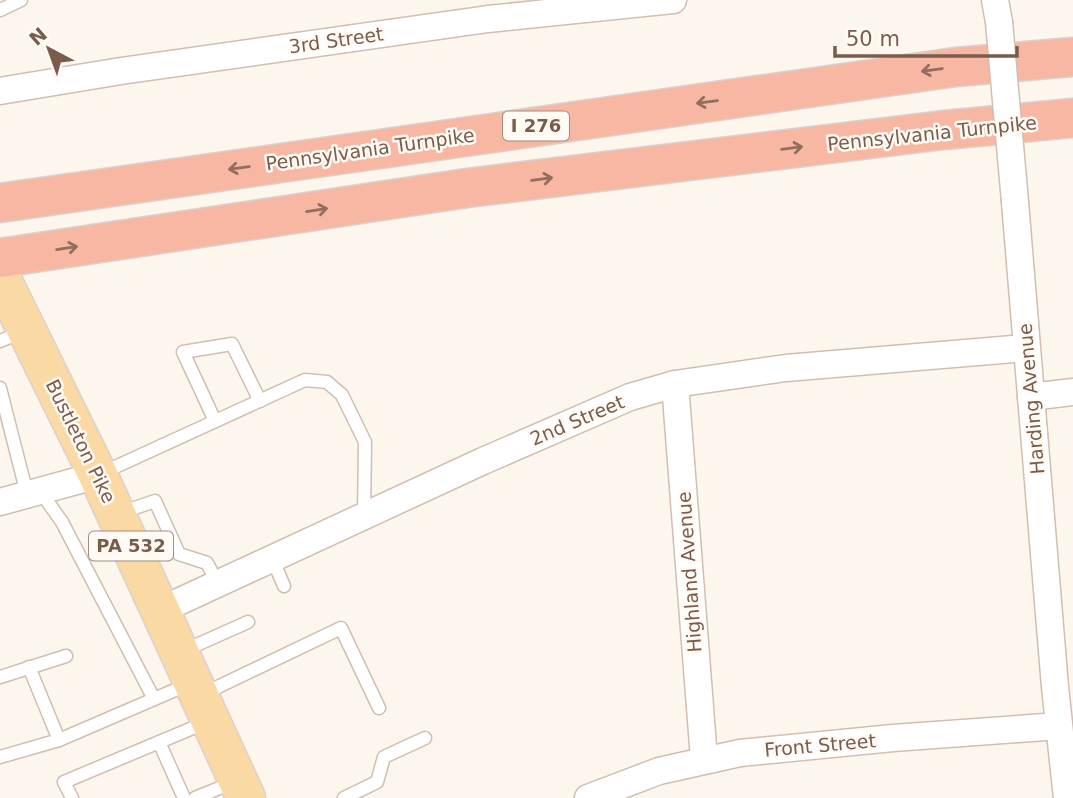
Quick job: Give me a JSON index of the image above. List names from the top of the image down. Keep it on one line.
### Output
{"streets":{"highway":["I 276","Pennsylvania Turnpike"],"main road":["Bustleton Pike","PA 532"],"street":["3rd Street","Harding Avenue","2nd Street","Highland Avenue","Front Street"]},"crossings":[["Harding Avenue","2nd Street"],["Harding Avenue","Front Street"],["2nd Street","Bustleton Pike"],["2nd Street","Highland Avenue"],["Highland Avenue","Front Street"]],"scale_bar":"50 m","north":"top left"}
